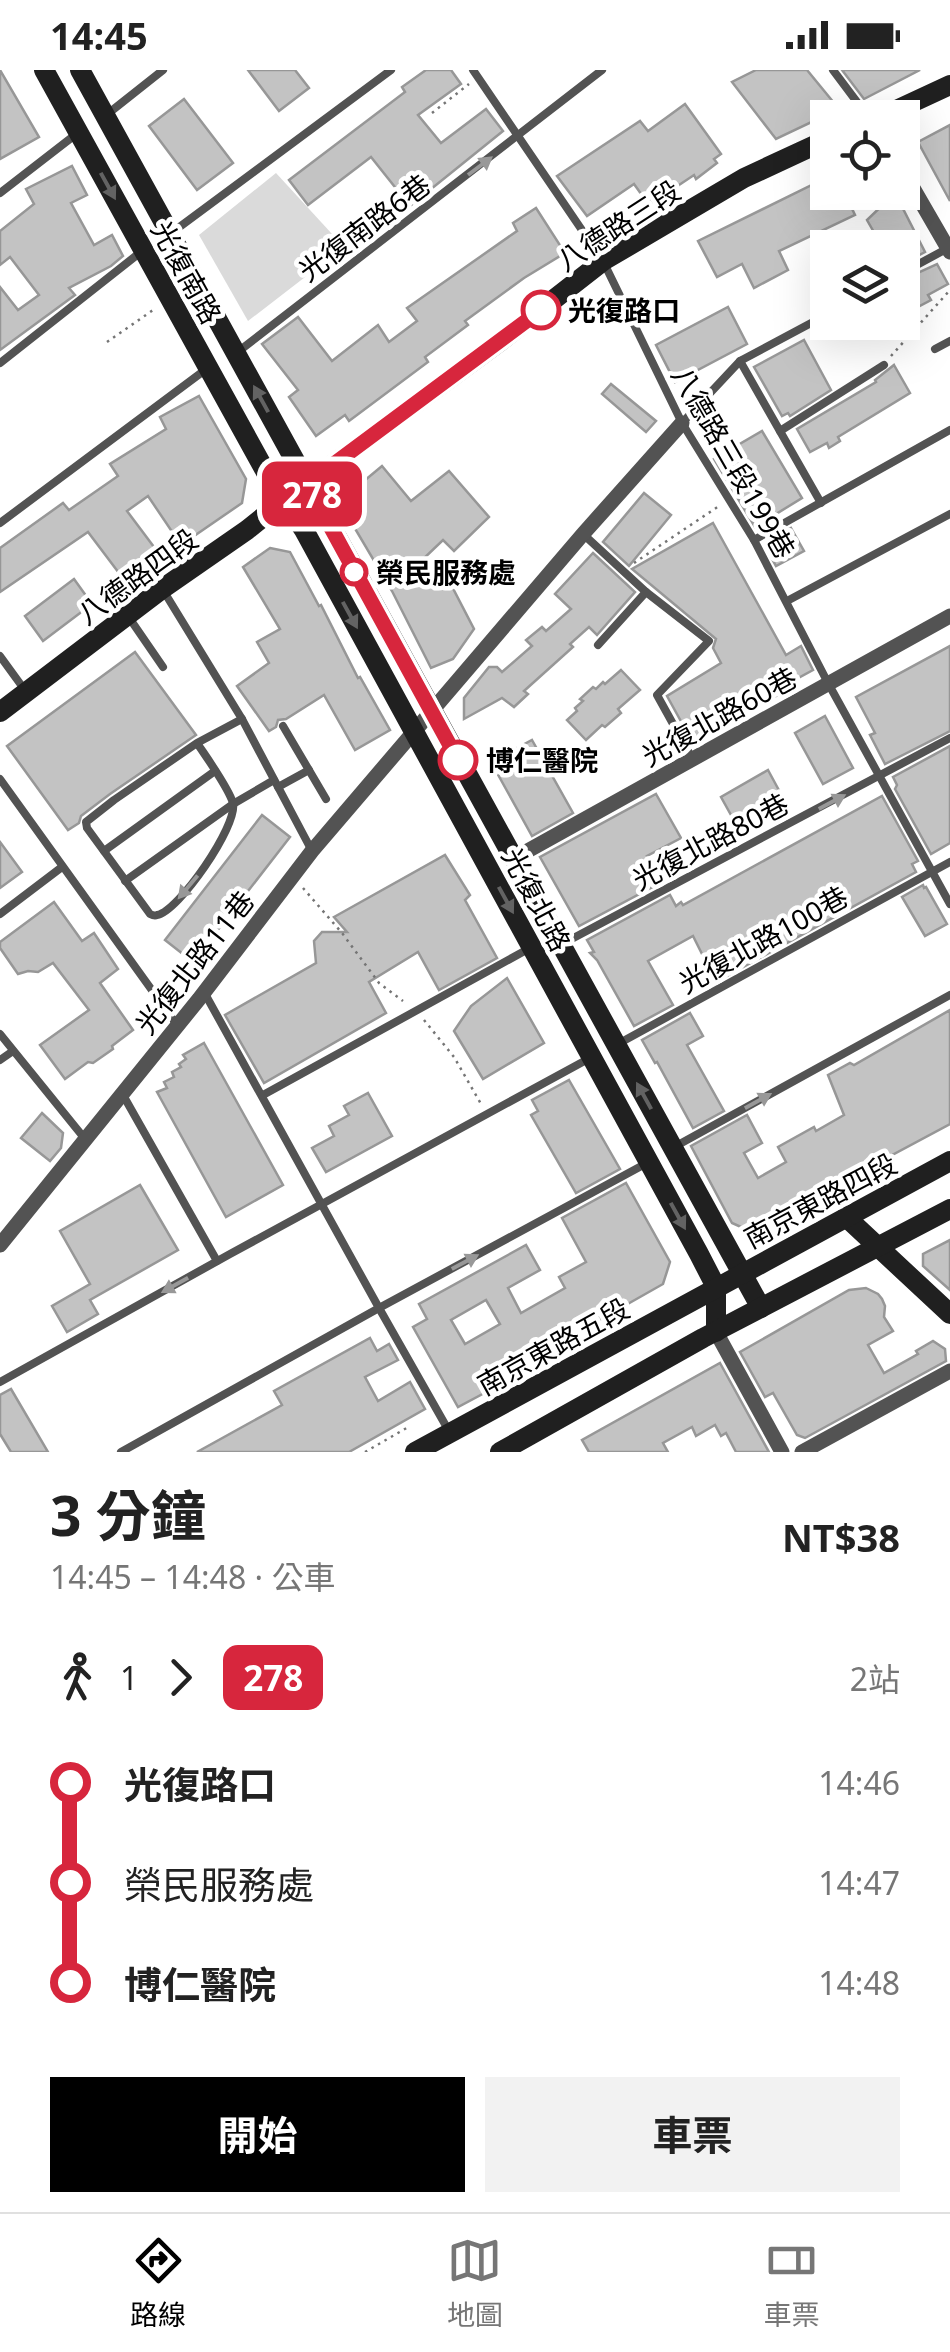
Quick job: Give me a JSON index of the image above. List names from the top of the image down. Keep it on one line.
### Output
{"streets":{"main road":["八德路三段","光復南路","八德路四段","光復北路","南京東路四段","南京東路五段"],"street":["光復北路60巷","光復北路11巷"],"lane":["光復南路6巷","八德路三段199巷","光復北路80巷","光復北路100巷"]},"crossings":[["八德路三段","光復南路"],["八德路三段","八德路三段199巷"],["八德路三段","八德路四段"],["八德路三段","光復北路"],["光復南路6巷","光復南路"],["光復南路6巷","八德路三段199巷"],["光復南路","八德路四段"],["光復南路","光復北路"],["八德路三段199巷","光復北路60巷"],["八德路三段199巷","光復北路80巷"],["八德路三段199巷","光復北路100巷"],["八德路三段199巷","光復北路11巷"],["八德路四段","光復北路"],["光復北路60巷","光復北路"],["光復北路80巷","光復北路"],["光復北路","光復北路100巷"],["光復北路","光復北路11巷"],["光復北路","南京東路四段"],["光復北路","南京東路五段"],["南京東路四段","南京東路五段"]],"one_way":["光復南路6巷","光復北路80巷"],"places":["光復路口","榮民服務處","博仁醫院"],"lines":["bus line 278"],"page":{"status":"14:45","on_map":"278","heading":["3 分鐘","14:45 – 14:48 · 公車","NT$38"],"legs":["1","278","2站"],"list":[{"name":"光復路口","value":"14:46"},{"name":"榮民服務處","value":"14:47"},{"name":"博仁醫院","value":"14:48"}],"buttons":["開始","車票"],"tabs":["路線","地圖","車票"]}}
